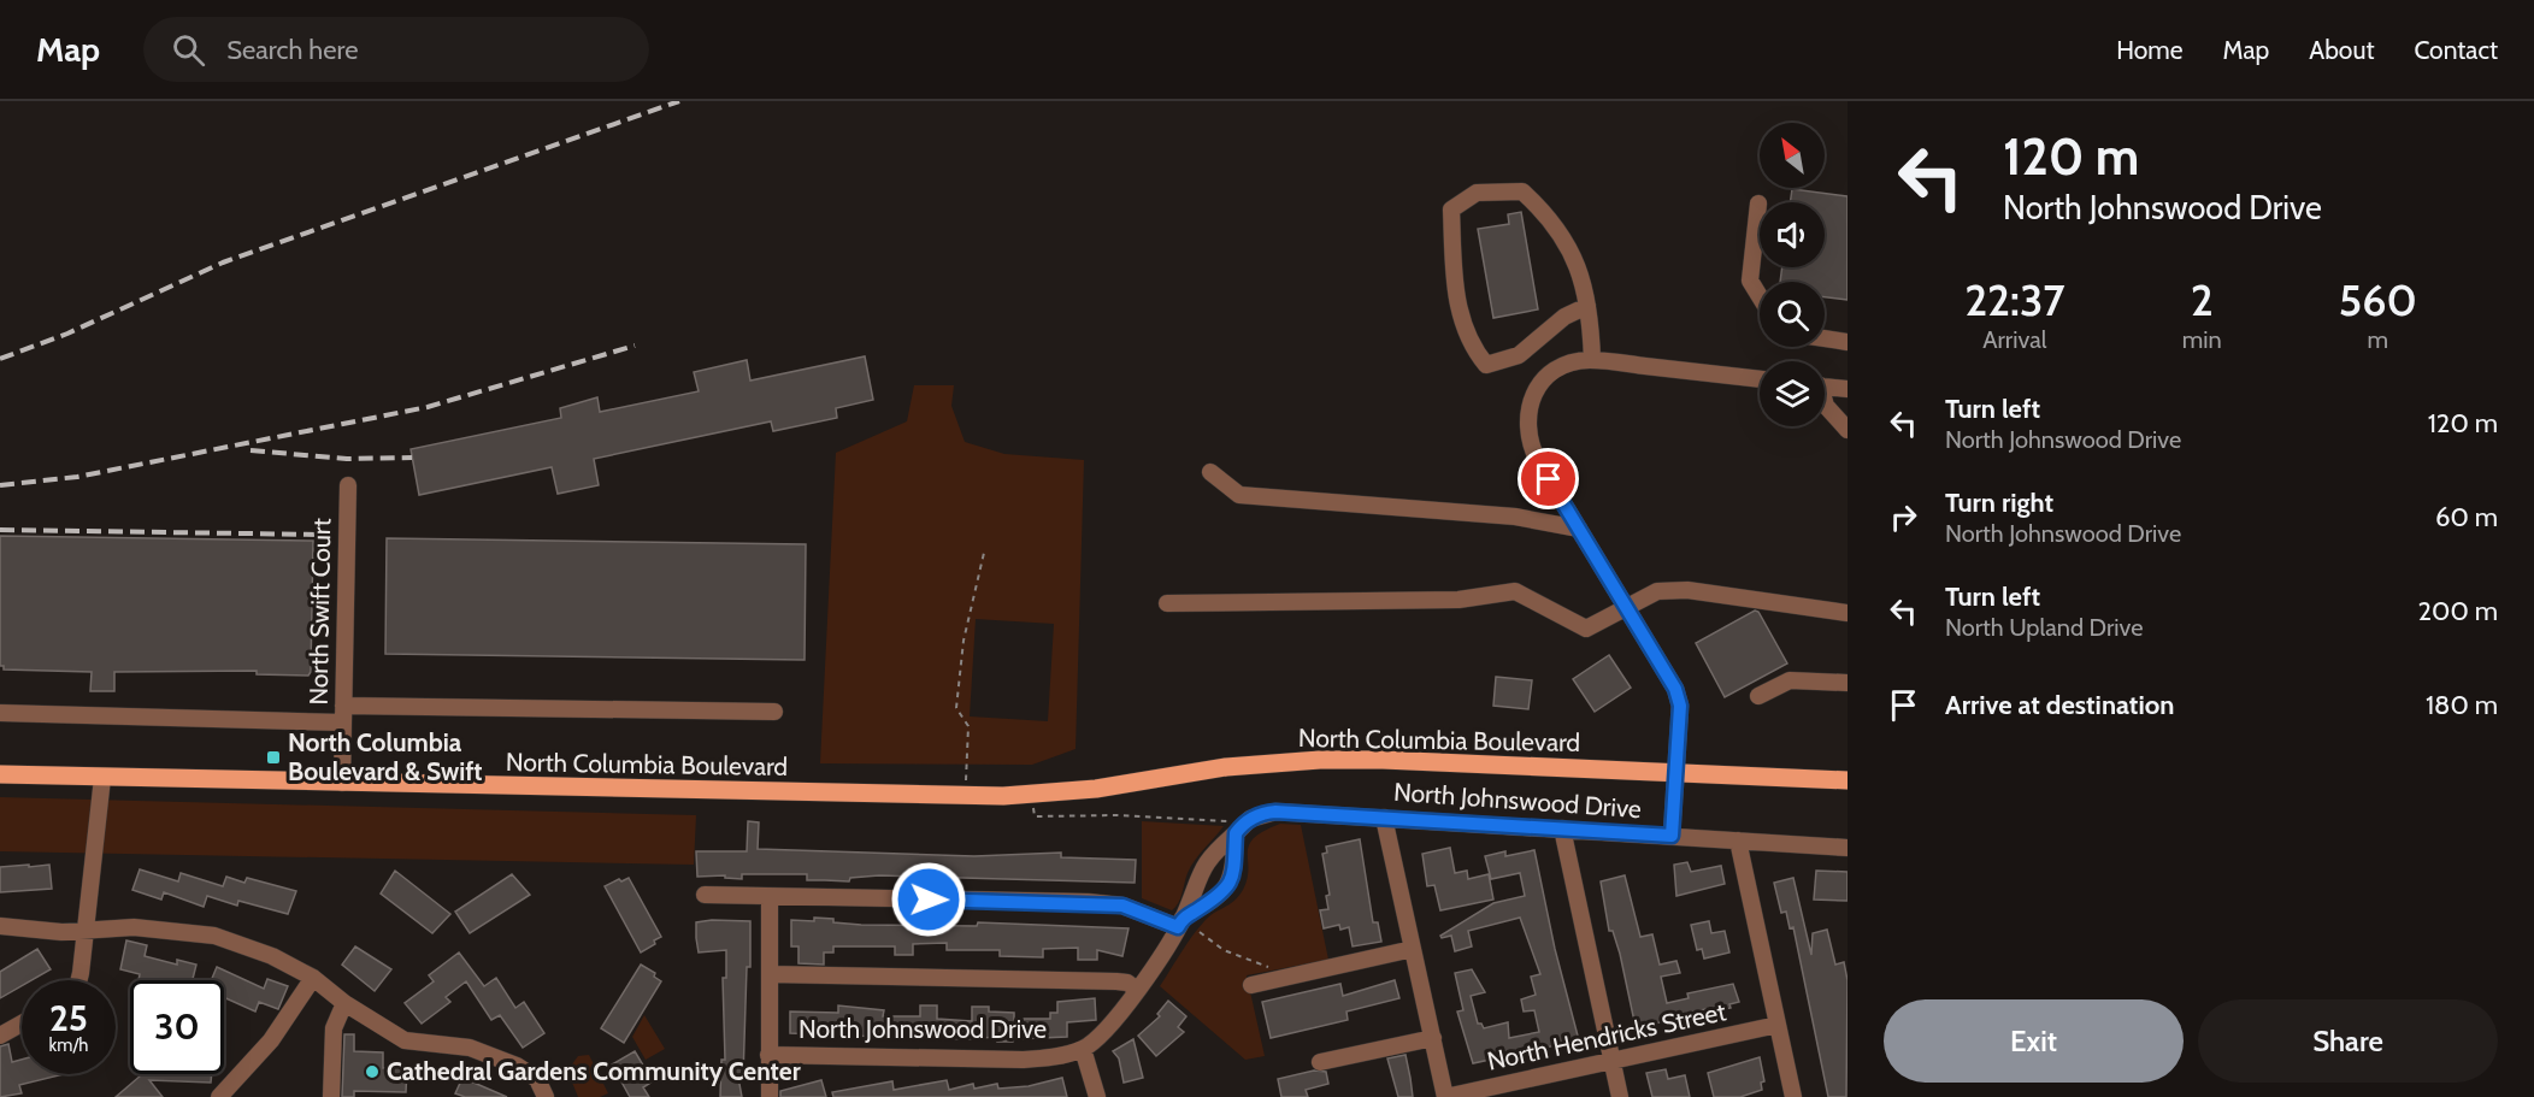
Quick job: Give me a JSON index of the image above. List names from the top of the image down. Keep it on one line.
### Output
{"streets":{"main road":["North Columbia Boulevard"],"street":["North Swift Court","North Johnswood Drive","North Hendricks Street"]},"crossings":[["North Swift Court","North Columbia Boulevard"]],"places":{"transit":["North Columbia Boulevard & Swift"],"other":["Cathedral Gardens Community Center"]},"north":"top left","page":{"header":"Map","search":"Search here","nav":["Home","Map","About","Contact"],"turn":["120 m","North Johnswood Drive"],"eta":["22:37","Arrival","2","min","560","m"],"list":[{"name":"Turn left","note":"North Johnswood Drive","value":"120 m"},{"name":"Turn right","note":"North Johnswood Drive","value":"60 m"},{"name":"Turn left","note":"North Upland Drive","value":"200 m"},{"name":"Arrive at destination","value":"180 m"}],"speed":"25 km/h","limit":"30","buttons":["Exit","Share"]}}
